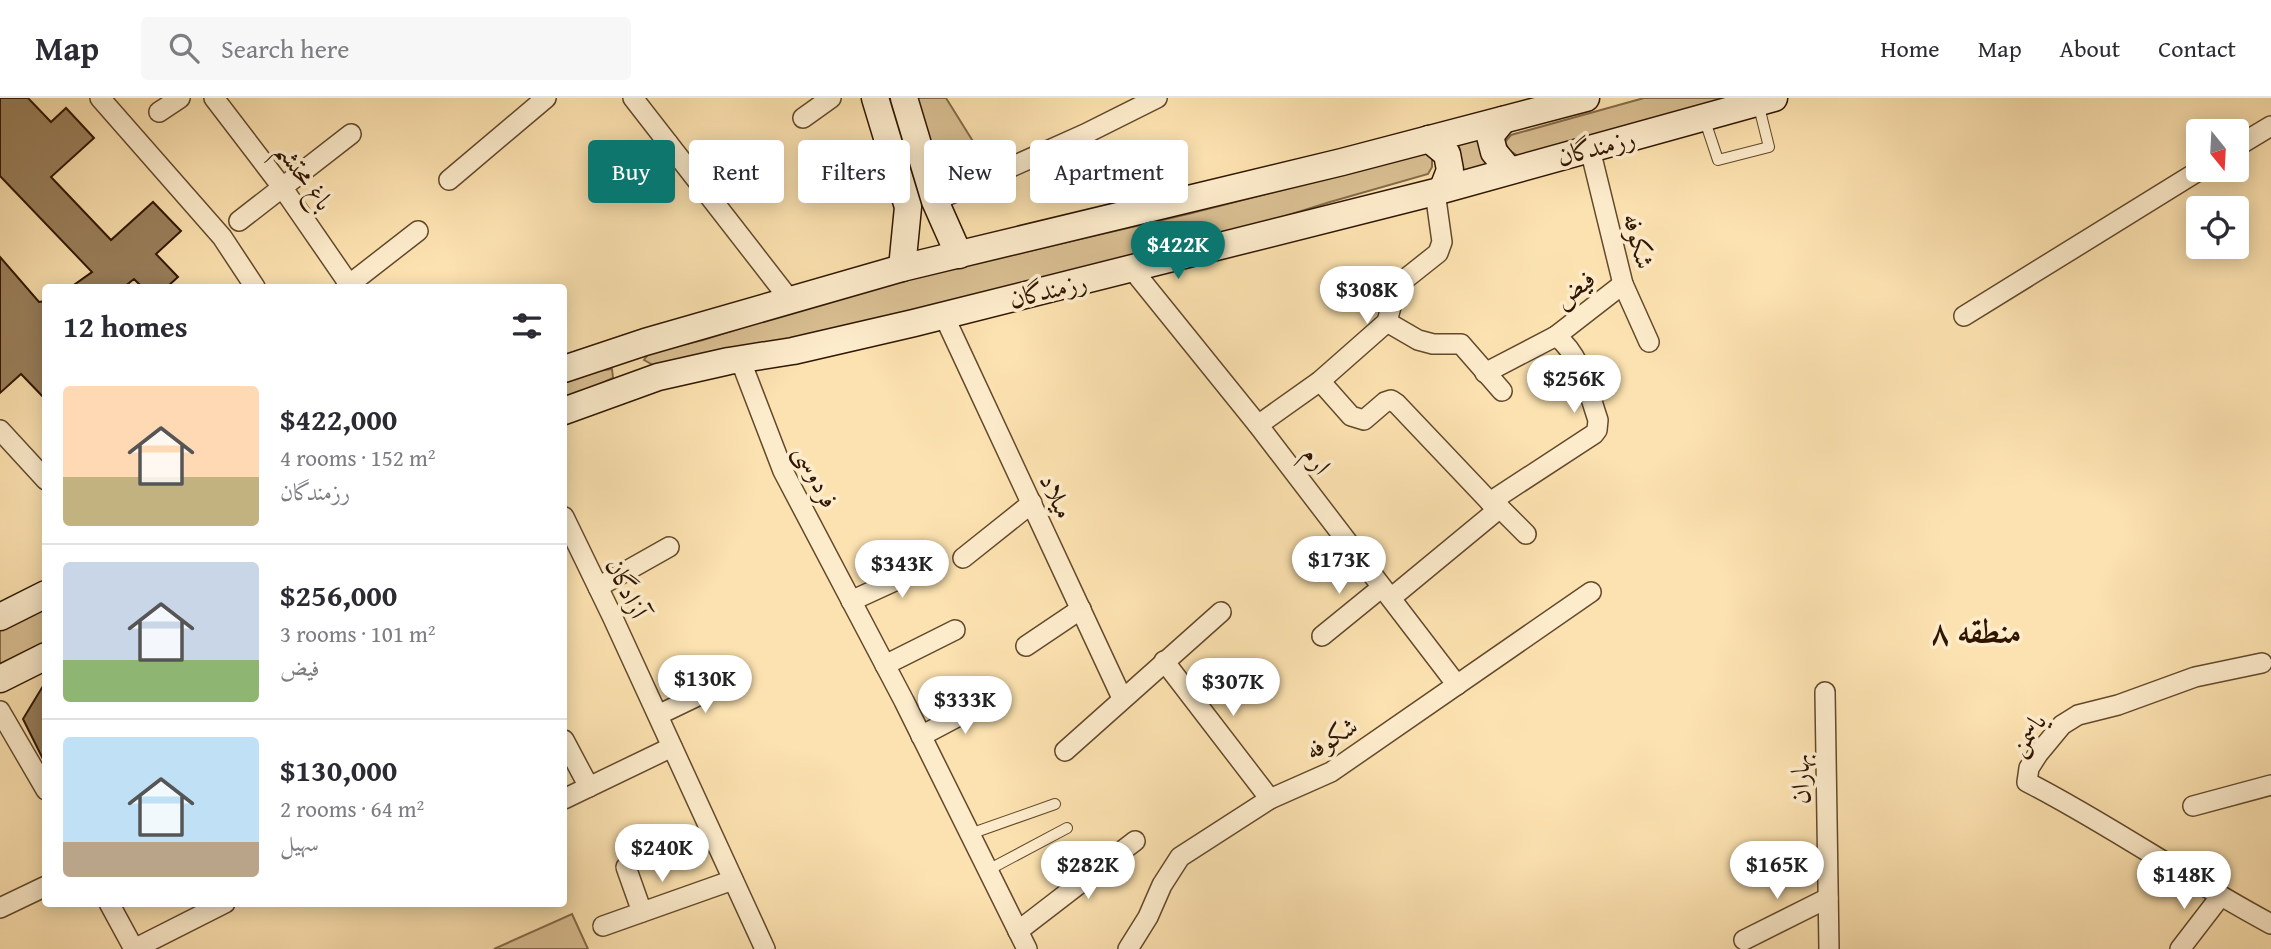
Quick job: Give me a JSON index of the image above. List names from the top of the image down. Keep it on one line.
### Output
{"streets":{"main road":["رزمندگان"],"street":["باغ محتشم","شکوفه","فیض","ارم","فردوسی","میلاد","آزادگان","یاسمن","بهاران"]},"crossings":[["رزمندگان","شکوفه"],["رزمندگان","ارم"],["رزمندگان","فردوسی"],["رزمندگان","میلاد"],["شکوفه","فیض"],["شکوفه","ارم"]],"districts":["منطقه ۸"],"north":"bottom","page":{"header":"Map","search":"Search here","nav":["Home","Map","About","Contact"],"chip":["Buy","Rent","Filters","New","Apartment"],"price":["$422K","$308K","$256K","$173K","$343K","$130K","$307K","$333K","$240K","$282K","$165K","$148K"],"heading":"12 homes","list":[{"name":"$422,000","note":"4 rooms · 152 m² · رزمندگان"},{"name":"$256,000","note":"3 rooms · 101 m² · فیض"},{"name":"$130,000","note":"2 rooms · 64 m² · سهیل"}]}}
